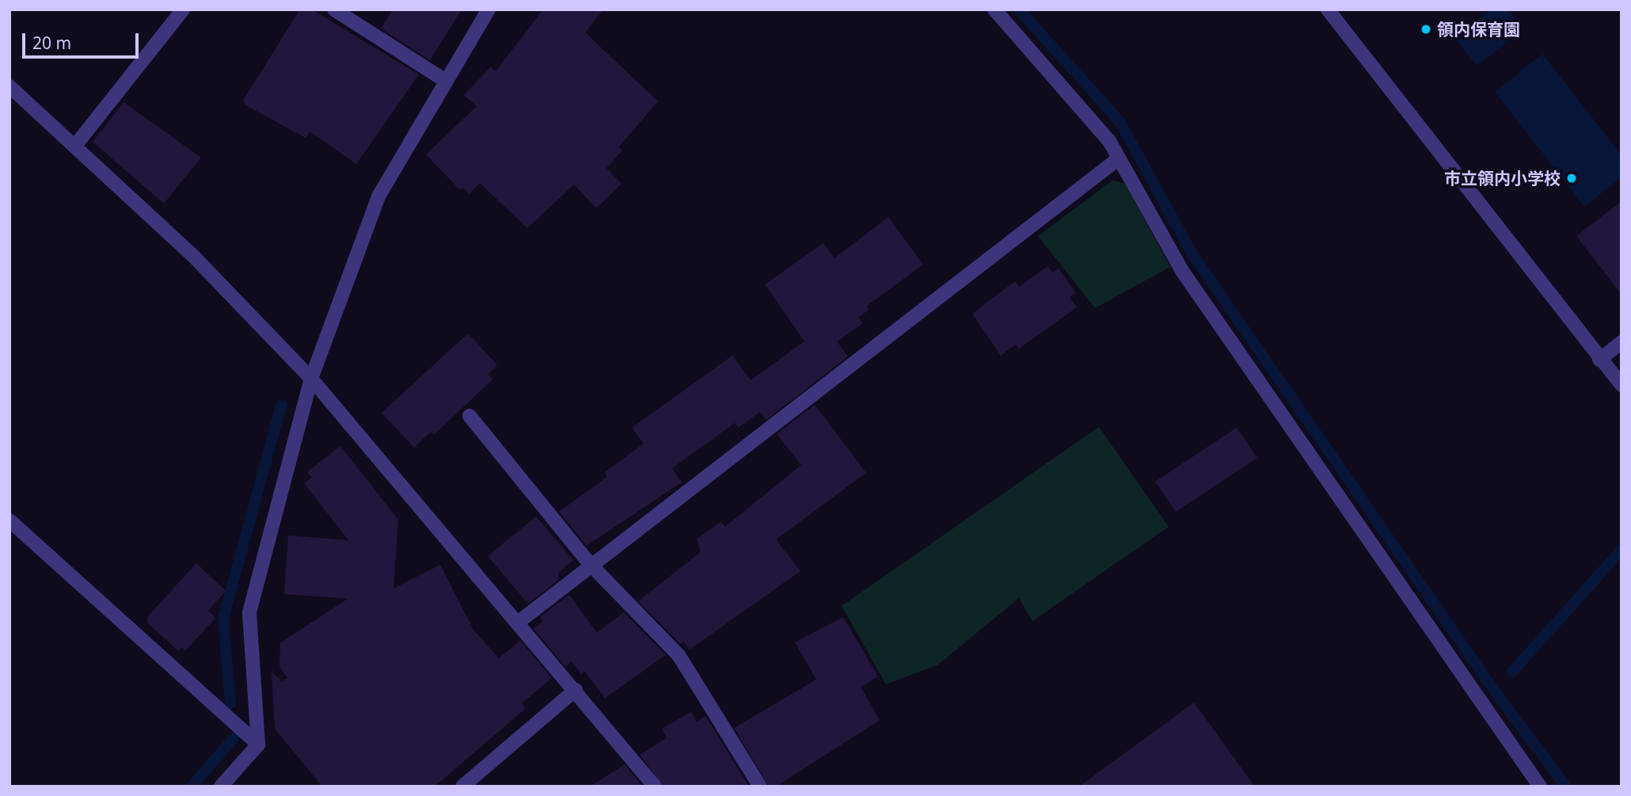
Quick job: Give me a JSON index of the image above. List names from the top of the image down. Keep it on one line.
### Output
{"places":["領内保育園","市立領内小学校"],"scale_bar":"20 m"}
